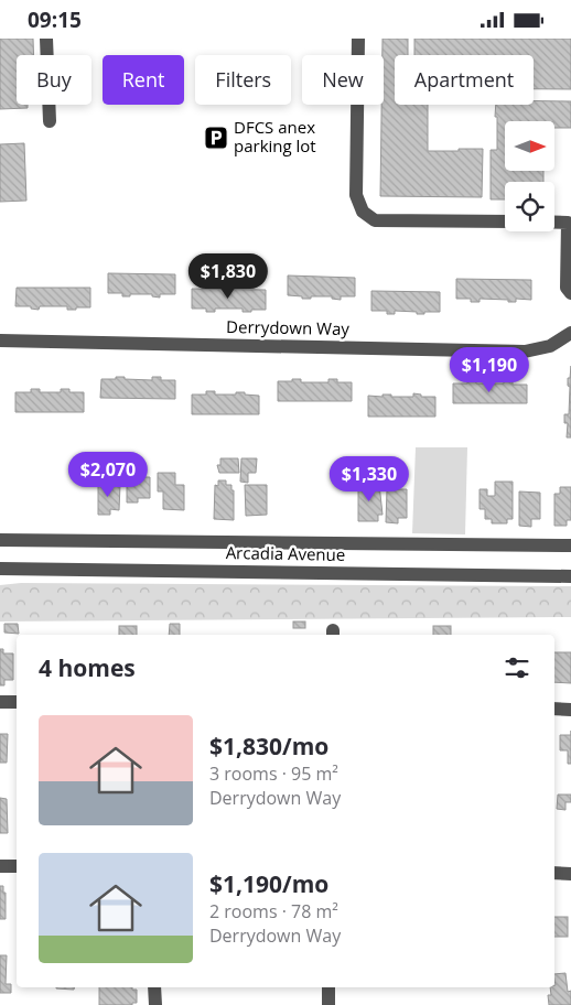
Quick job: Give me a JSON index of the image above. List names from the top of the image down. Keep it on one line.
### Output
{"streets":{"street":["Derrydown Way","Arcadia Avenue"]},"places":{"parking":["DFCS anex parking lot"]},"north":"right","page":{"status":"09:15","chip":["Buy","Rent","Filters","New","Apartment"],"price":["$1,830","$1,190","$2,070","$1,330"],"heading":"4 homes","list":[{"name":"$1,830/mo","note":"3 rooms · 95 m² · Derrydown Way"},{"name":"$1,190/mo","note":"2 rooms · 78 m² · Derrydown Way"}]}}
